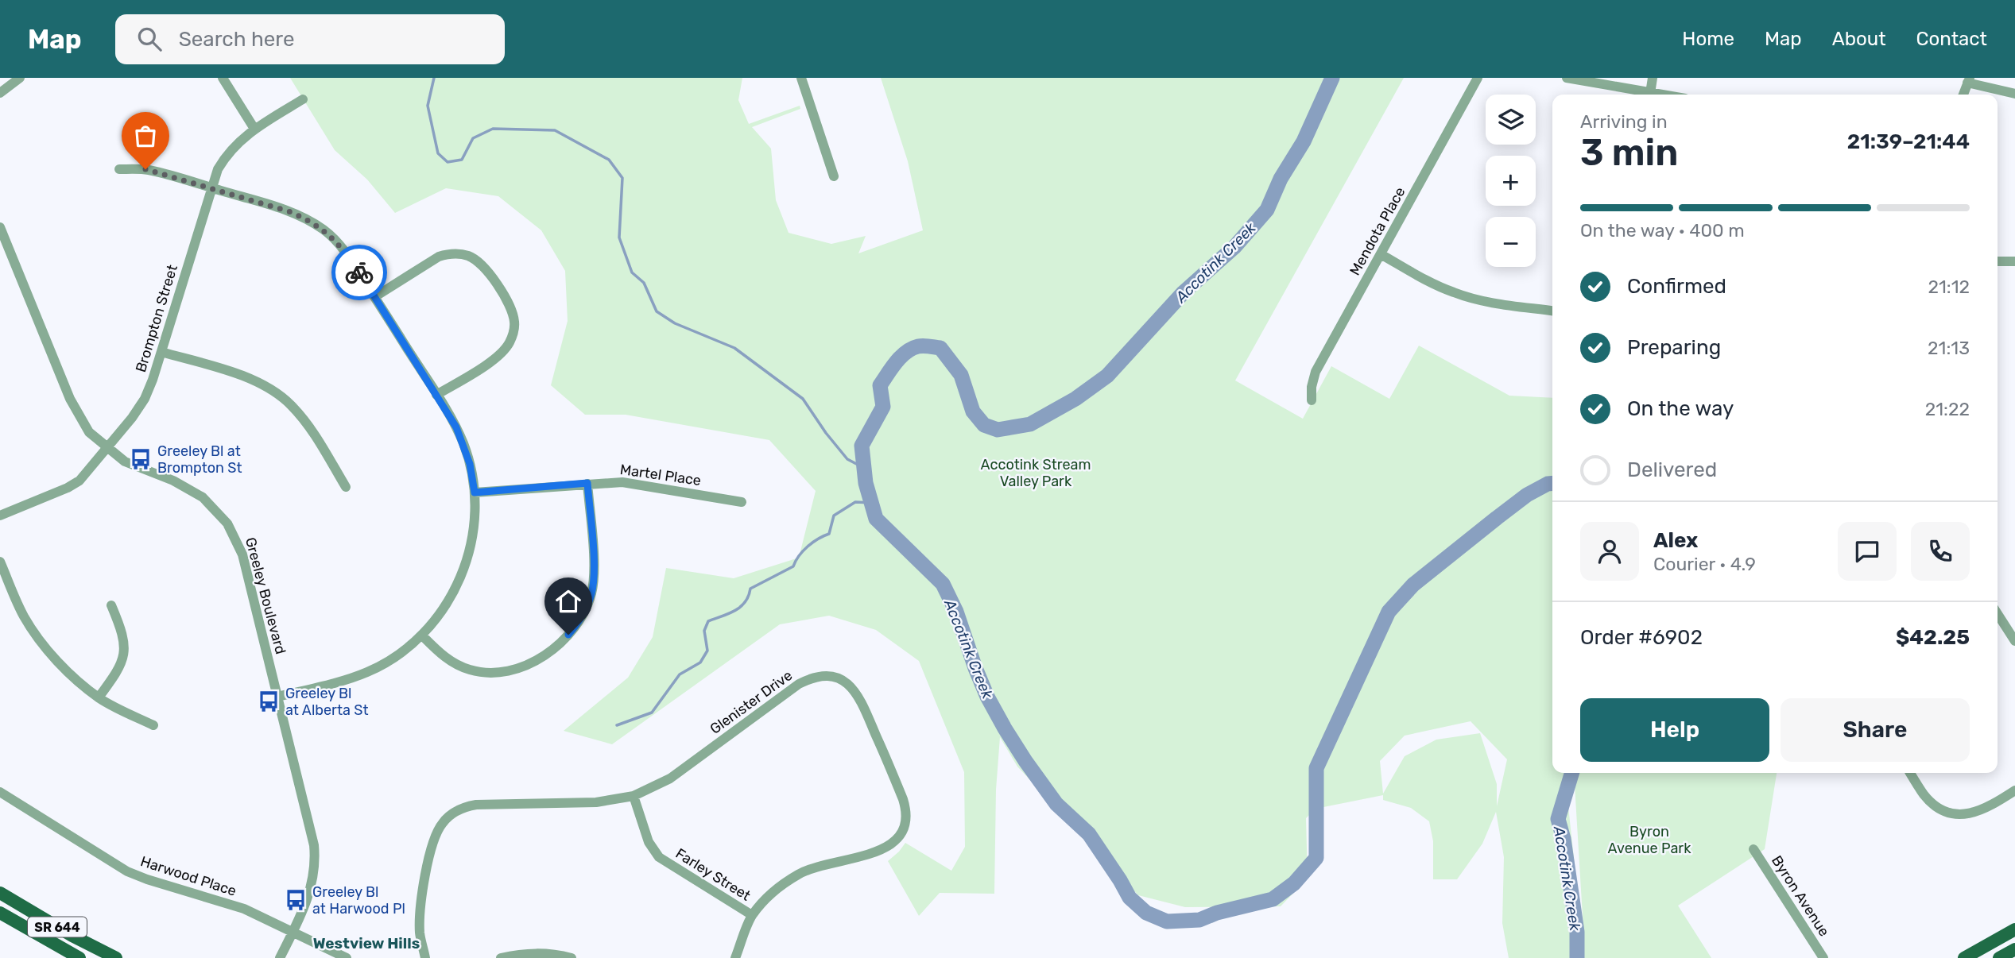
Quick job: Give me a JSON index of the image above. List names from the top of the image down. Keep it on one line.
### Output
{"streets":{"main road":["SR 644"],"street":["Mendota Place","Brompton Street","Martel Place","Greeley Boulevard","Glenister Drive","Farley Street","Harwood Place","Byron Avenue"]},"crossings":[["Brompton Street","Greeley Boulevard"],["Greeley Boulevard","Harwood Place"],["Glenister Drive","Farley Street"]],"districts":["Westview Hills"],"water":["Accotink Creek"],"parks":["Accotink Stream Valley Park","Byron Avenue Park"],"places":{"bus stop":["Greeley Bl at Brompton St","Greeley Bl at Alberta St","Greeley Bl at Harwood Pl"]},"page":{"header":"Map","search":"Search here","nav":["Home","Map","About","Contact"],"map_buttons":["+","−"],"heading":["3 min","Arriving in","21:39–21:44"],"panel":["Alex","Courier · 4.9","Order #6902","$42.25"],"bar":"On the way · 400 m","list":[["Confirmed","21:12"],["Preparing","21:13"],["On the way","21:22"],"Delivered"],"buttons":["Help","Share"]}}
